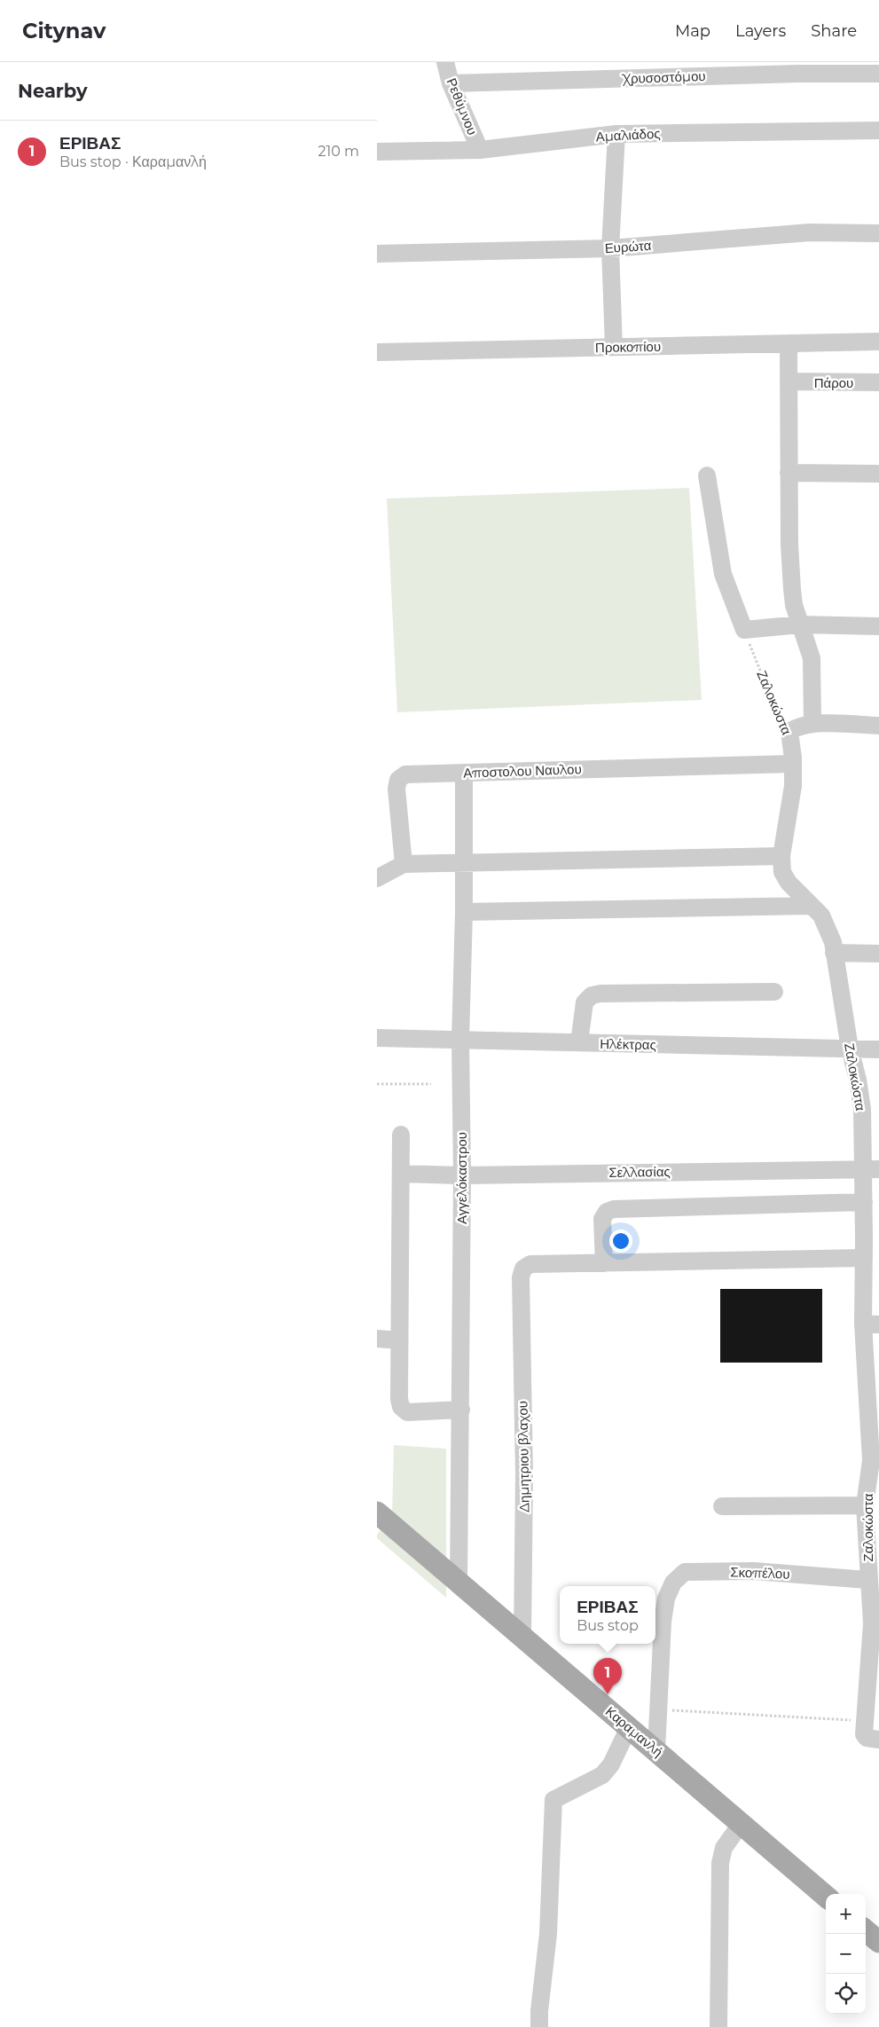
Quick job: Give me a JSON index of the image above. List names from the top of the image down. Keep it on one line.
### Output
{"streets":{"main road":["Καραμανλή"],"street":["Χρυσοστόμου","Ρεθύμνου","Αμαλιάδος","Ευρώτα","Προκοπίου","Πάρου","Ζαλοκώστα","Αποστολου Ναυλου","Ηλέκτρας","Σελλασίας","Αγγελόκαστρου","Δημητριου βλαχου","Σκοπέλου"]},"crossings":[["Χρυσοστόμου","Ρεθύμνου"],["Ρεθύμνου","Αμαλιάδος"],["Προκοπίου","Ζαλοκώστα"],["Πάρου","Ζαλοκώστα"],["Ζαλοκώστα","Αποστολου Ναυλου"],["Ζαλοκώστα","Ηλέκτρας"],["Ζαλοκώστα","Σελλασίας"],["Ζαλοκώστα","Σκοπέλου"],["Αποστολου Ναυλου","Αγγελόκαστρου"],["Ηλέκτρας","Αγγελόκαστρου"],["Σελλασίας","Αγγελόκαστρου"],["Αγγελόκαστρου","Καραμανλή"],["Δημητριου βλαχου","Καραμανλή"]],"page":{"header":"Citynav","nav":["Map","Layers","Share"],"heading":"Nearby","list":[{"mark":"1","name":"ΕΡΙΒΑΣ","note":"Bus stop · Καραμανλή","value":"210 m"}],"popup":["ΕΡΙΒΑΣ","Bus stop"],"pins":"1","map_buttons":["+","−"]}}
